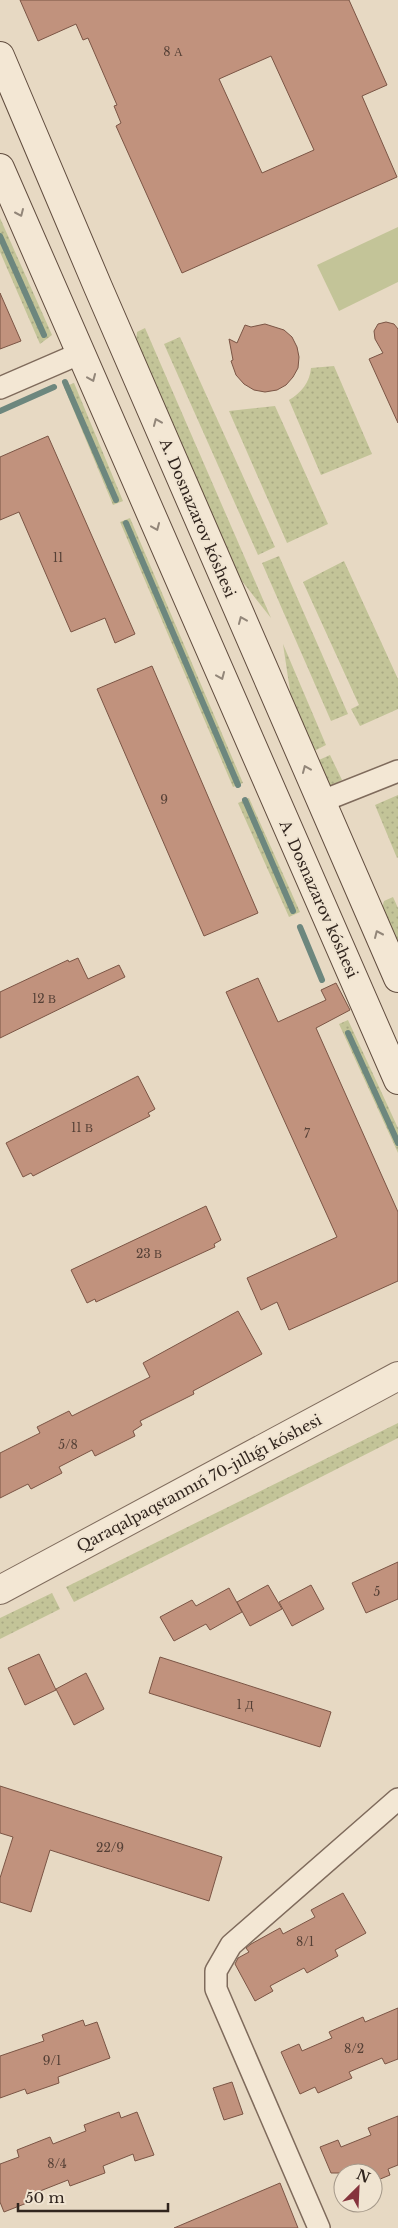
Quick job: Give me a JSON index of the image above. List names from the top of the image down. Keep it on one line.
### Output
{"streets":{"main road":["A. Dosnazarov kóshesi","Qaraqalpaqstannıń 70-jıllıǵı kóshesi"]},"house_numbers":["8 А","11","9","12 В","11 В","7","23 В","5/8","5","1 Д","22/9","8/1","8/2","9/1","8/4"],"scale_bar":"50 m","north":"top right"}
